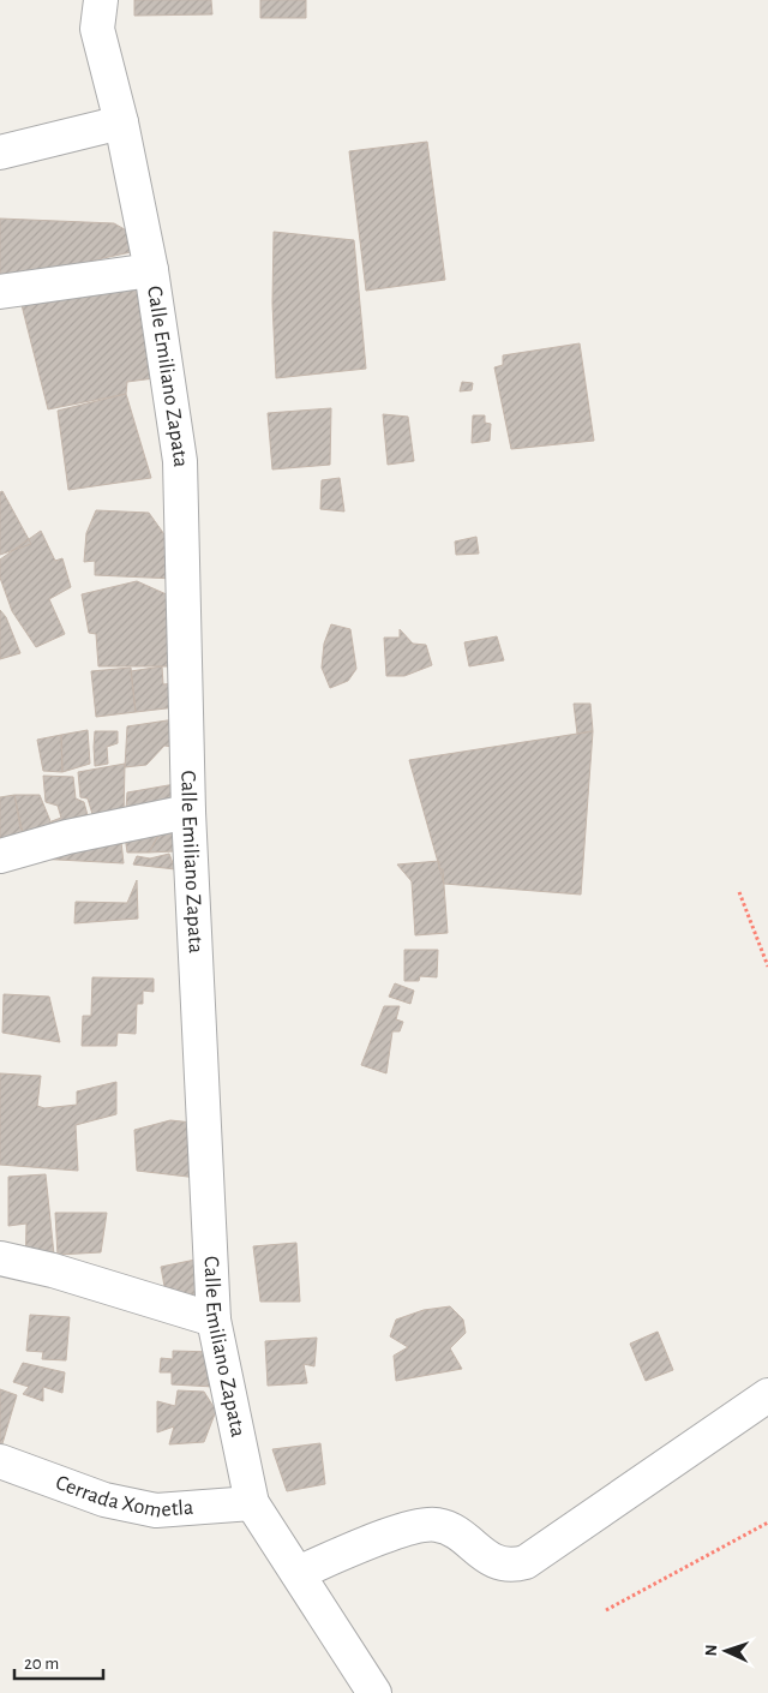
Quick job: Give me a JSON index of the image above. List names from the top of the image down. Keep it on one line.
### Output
{"streets":{"street":["Calle Emiliano Zapata","Cerrada Xometla"]},"crossings":[["Calle Emiliano Zapata","Cerrada Xometla"]],"scale_bar":"20 m","north":"left"}
